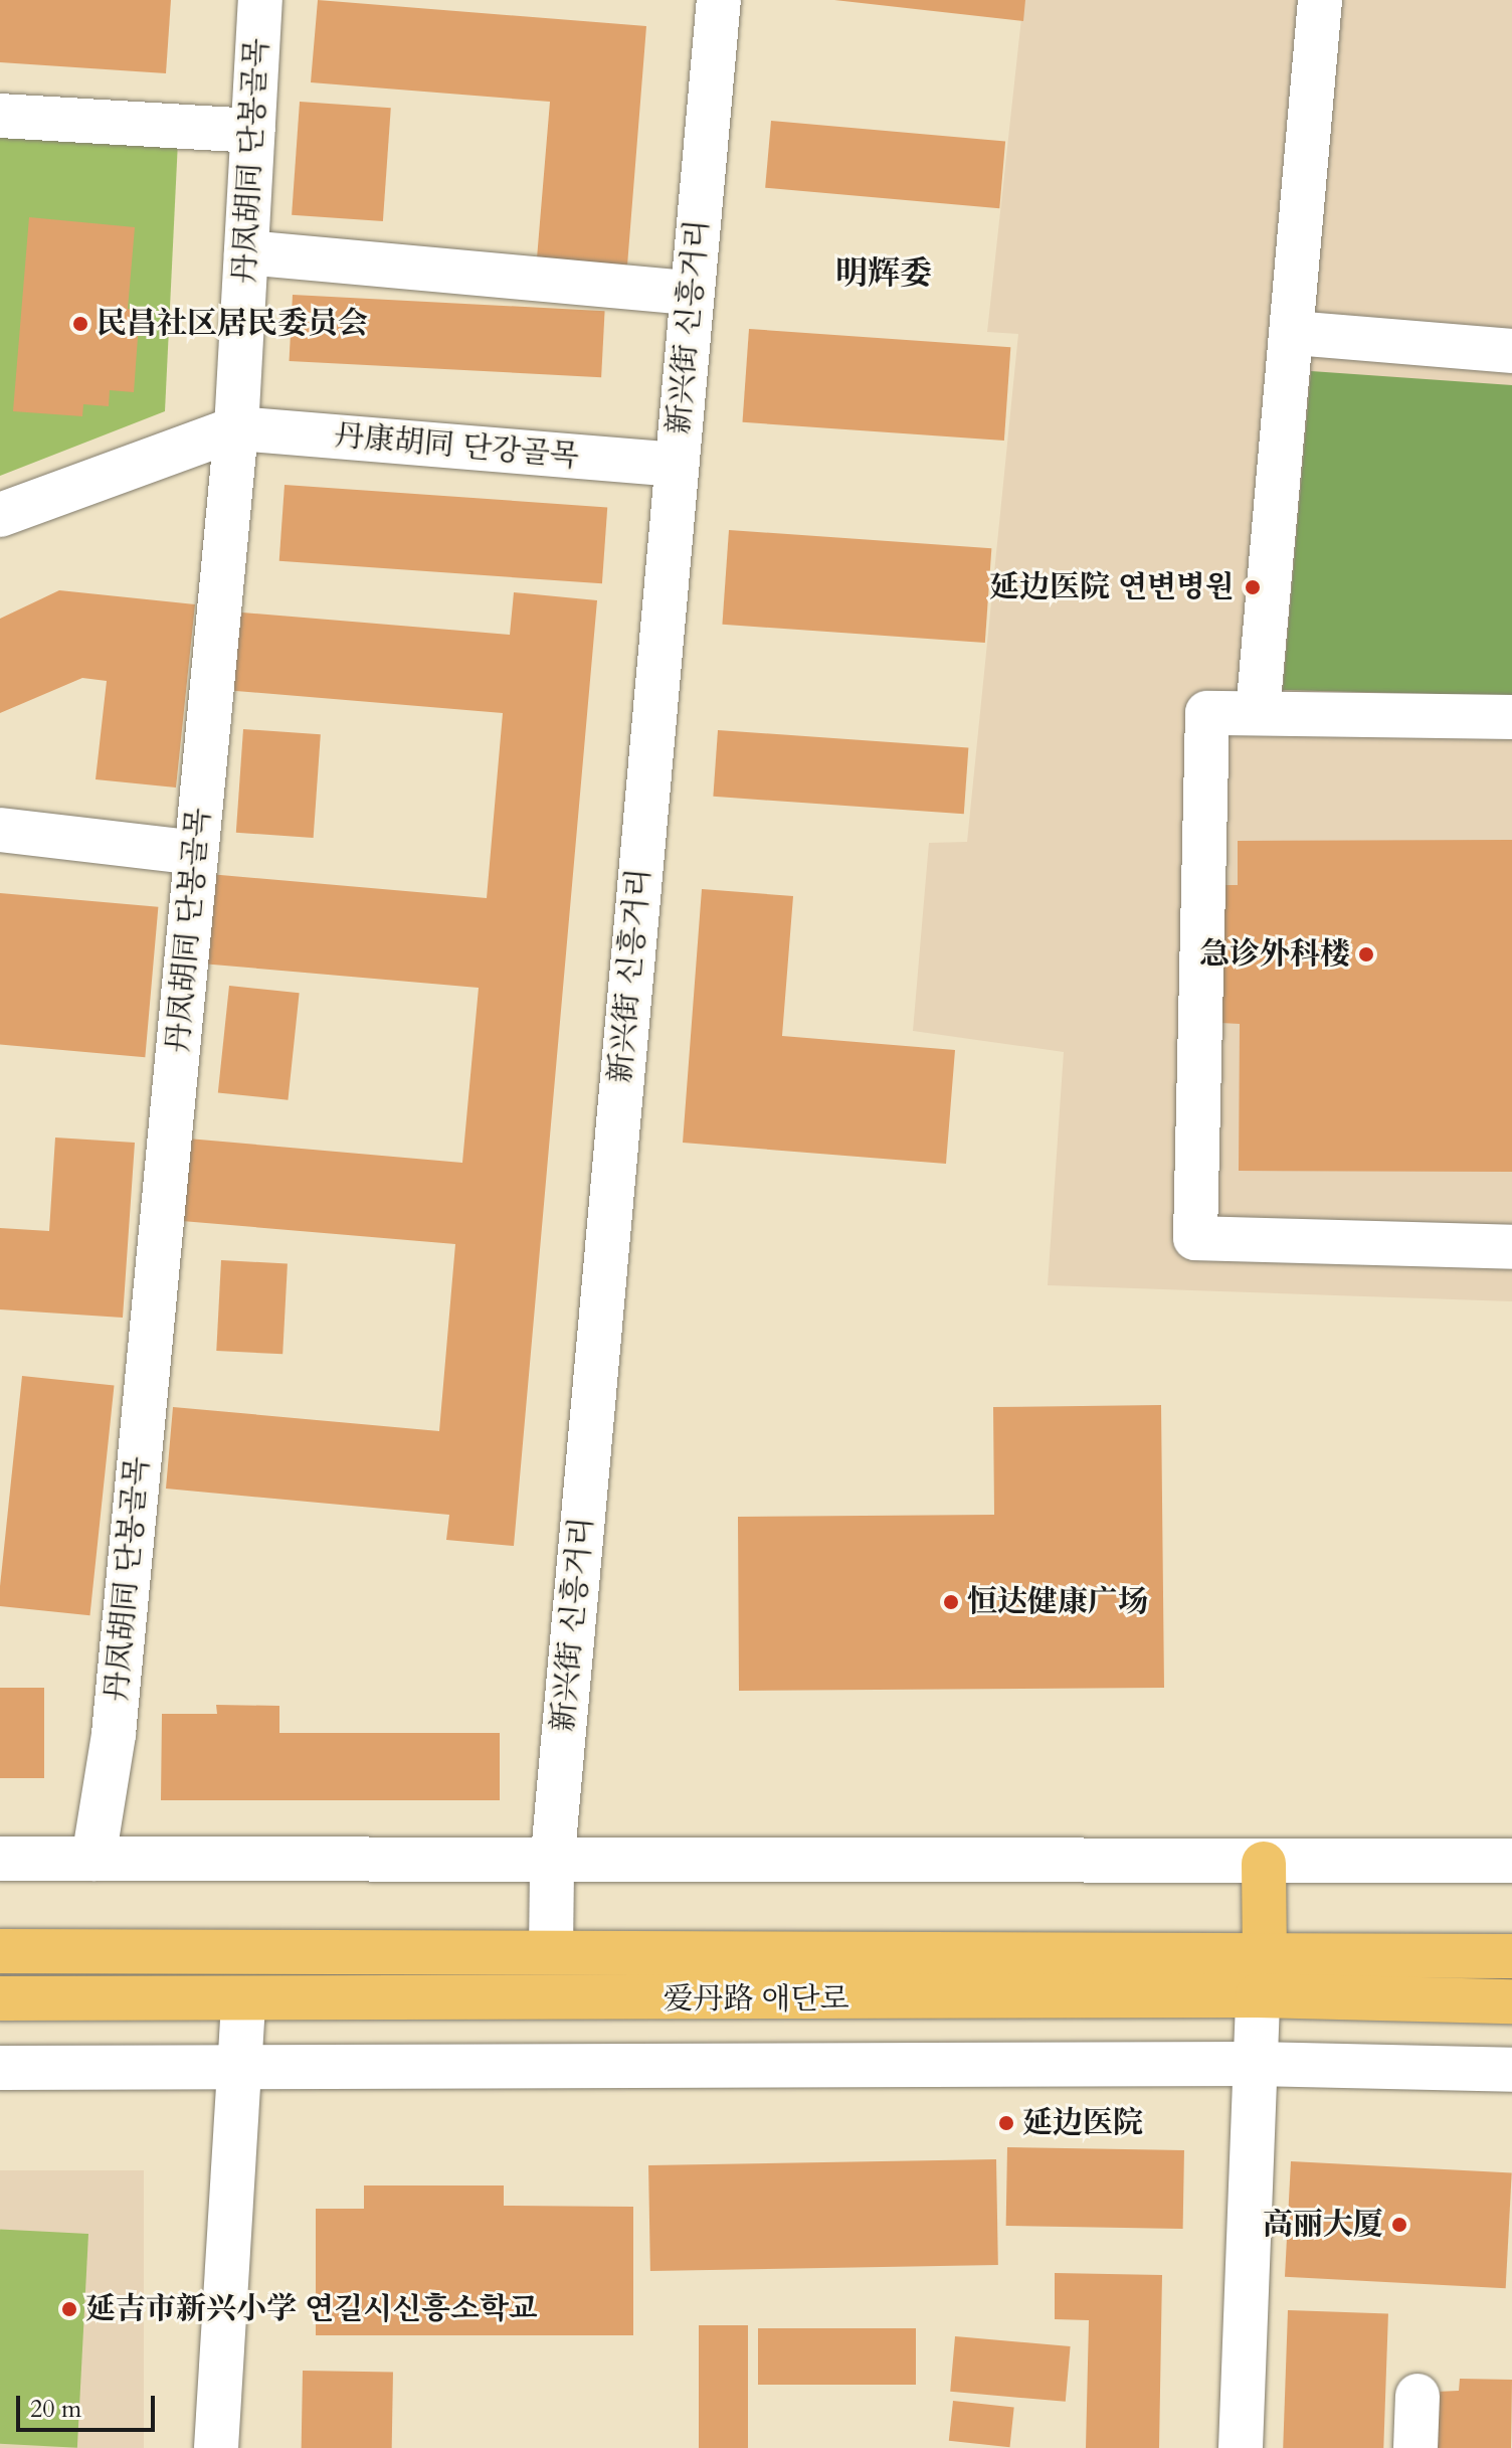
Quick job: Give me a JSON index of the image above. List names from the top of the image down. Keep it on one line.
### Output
{"streets":{"main road":["爱丹路 애단로"],"street":["丹凤胡同 단봉골목","新兴街 신흥거리","丹康胡同 단강골목"]},"crossings":[["丹凤胡同 단봉골목","丹康胡同 단강골목"],["新兴街 신흥거리","丹康胡同 단강골목"],["新兴街 신흥거리","爱丹路 애단로"]],"districts":["明辉委"],"places":["民昌社区居民委员会","延边医院 연변병원","急诊外科楼","恒达健康广场","延边医院","高丽大厦","延吉市新兴小学 연길시신흥소학교"],"scale_bar":"20 m"}
